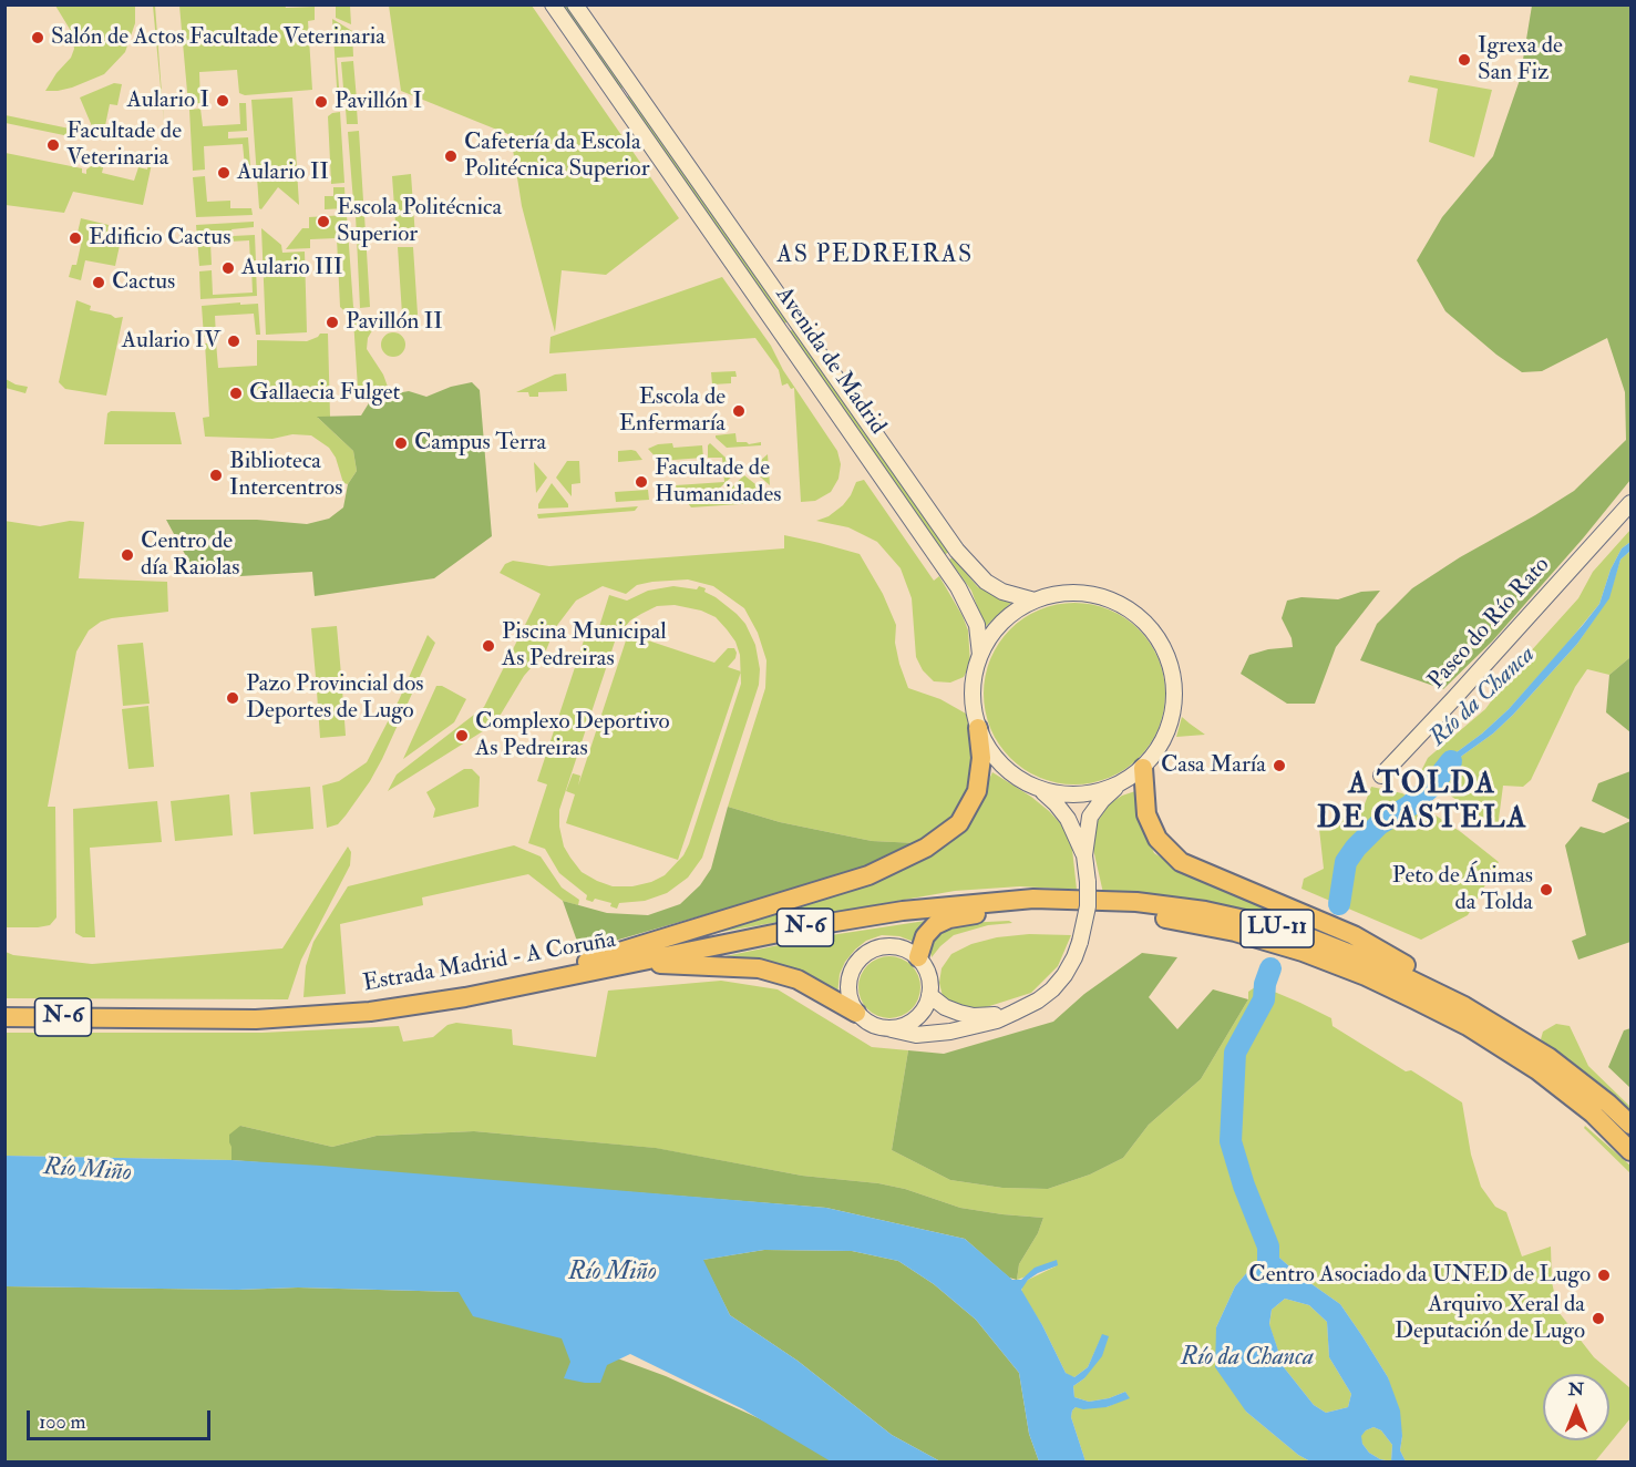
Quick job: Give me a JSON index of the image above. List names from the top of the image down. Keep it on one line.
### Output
{"streets":{"highway":["N-6","LU-11","Estrada Madrid - A Coruña"],"street":["Avenida de Madrid","Paseo do Río Rato"]},"districts":["AS PEDREIRAS","A TOLDA DE CASTELA"],"water":["Río da Chanca","Río Miño"],"places":["Salón de Actos Facultade Veterinaria","Igrexa de San Fiz","Aulario I","Pavillón I","Facultade de Veterinaria","Cafetería da Escola Politécnica Superior","Aulario II","Escola Politécnica Superior","Edificio Cactus","Aulario III","Cactus","Pavillón II","Aulario IV","Gallaecia Fulget","Escola de Enfermaría","Campus Terra","Biblioteca Intercentros","Facultade de Humanidades","Centro de día Raiolas","Piscina Municipal As Pedreiras","Pazo Provincial dos Deportes de Lugo","Complexo Deportivo As Pedreiras","Casa María","Peto de Ánimas da Tolda","Centro Asociado da UNED de Lugo","Arquivo Xeral da Deputación de Lugo"],"scale_bar":"100 m","north":"top"}
